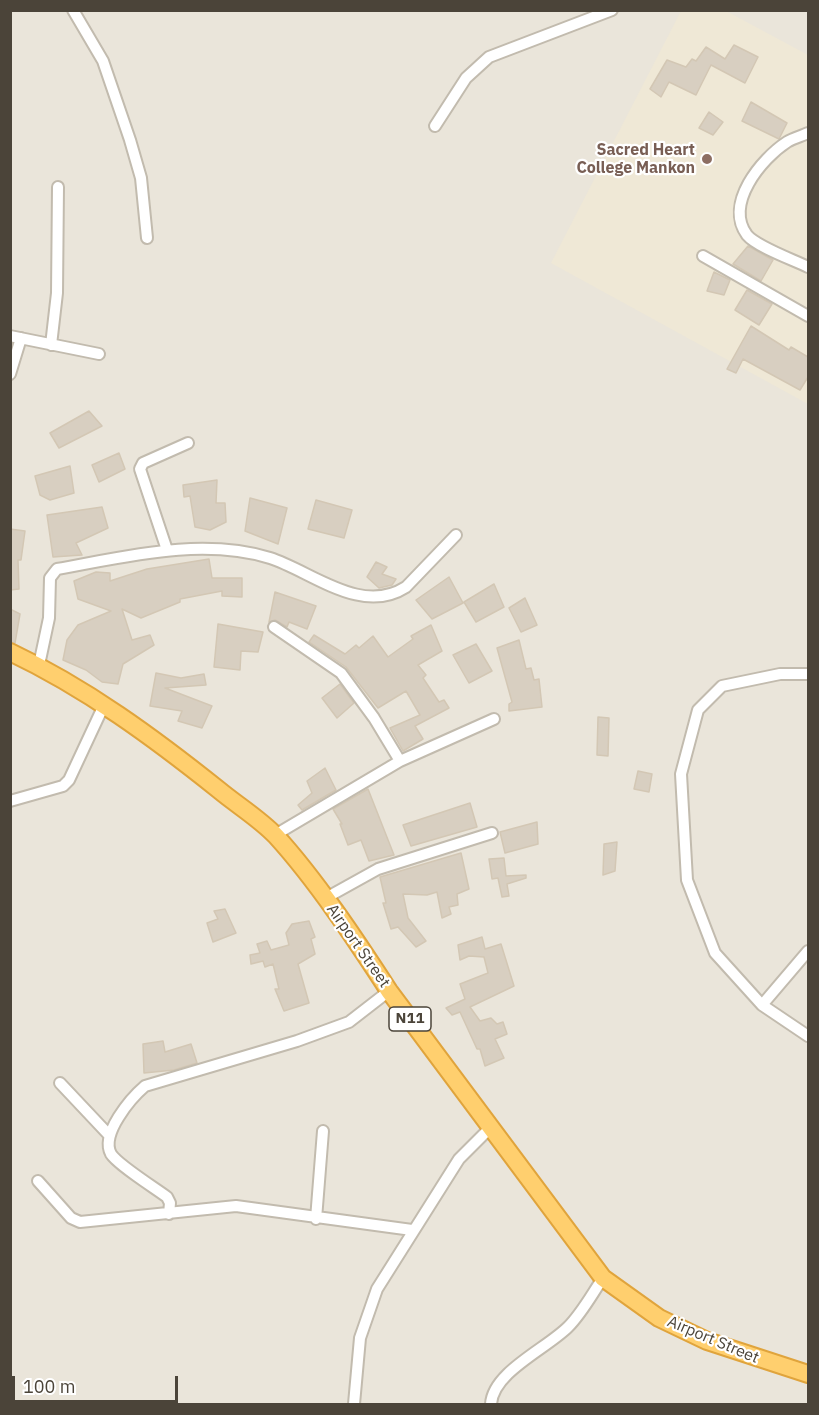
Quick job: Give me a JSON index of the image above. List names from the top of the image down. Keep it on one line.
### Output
{"streets":{"highway":["Airport Street","N11"]},"places":["Sacred Heart College Mankon"],"scale_bar":"100 m"}
